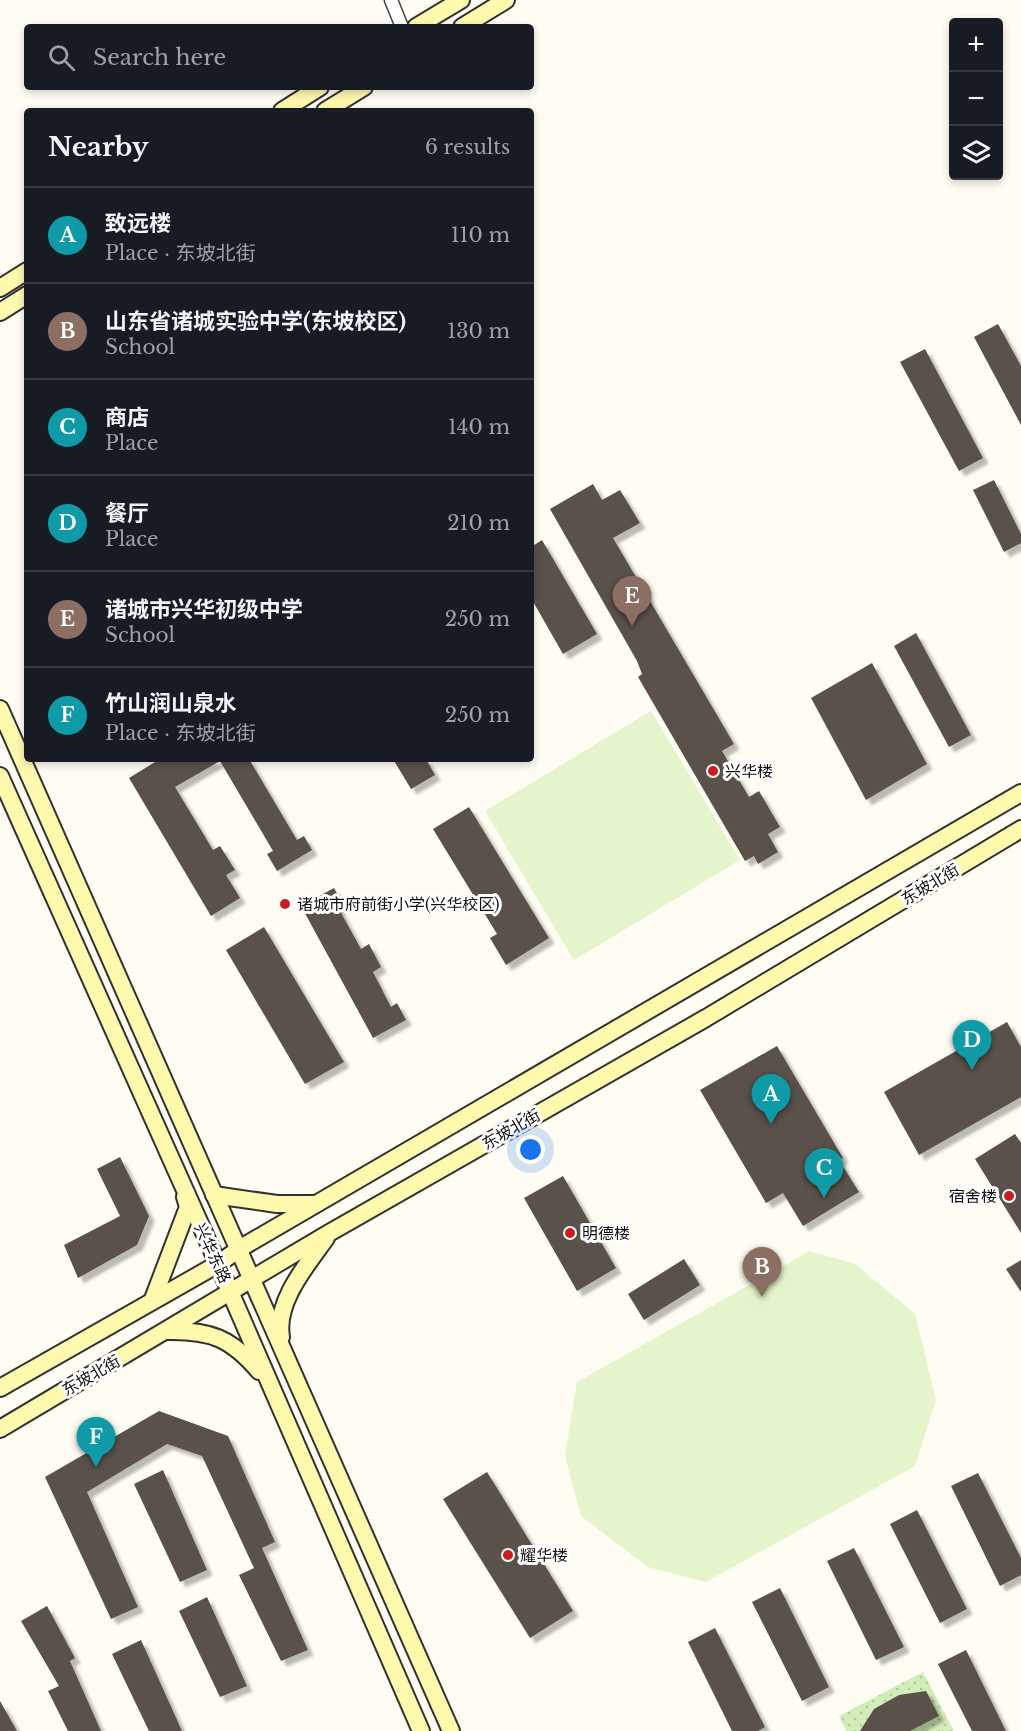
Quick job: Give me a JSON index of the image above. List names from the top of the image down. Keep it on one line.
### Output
{"streets":{"main road":["东坡北街","兴华东路"]},"crossings":[["东坡北街","兴华东路"]],"places":["兴华楼","诸城市府前街小学(兴华校区)","宿舍楼","明德楼","耀华楼"],"page":{"map_buttons":["+","−"],"search":"Search here","heading":["Nearby","6 results"],"list":[{"mark":"A","name":"致远楼","note":"Place · 东坡北街","value":"110 m"},{"mark":"B","name":"山东省诸城实验中学(东坡校区)","note":"School","value":"130 m"},{"mark":"C","name":"商店","note":"Place","value":"140 m"},{"mark":"D","name":"餐厅","note":"Place","value":"210 m"},{"mark":"E","name":"诸城市兴华初级中学","note":"School","value":"250 m"},{"mark":"F","name":"竹山润山泉水","note":"Place · 东坡北街","value":"250 m"}],"pins":["E","D","A","C","B","F"]}}
